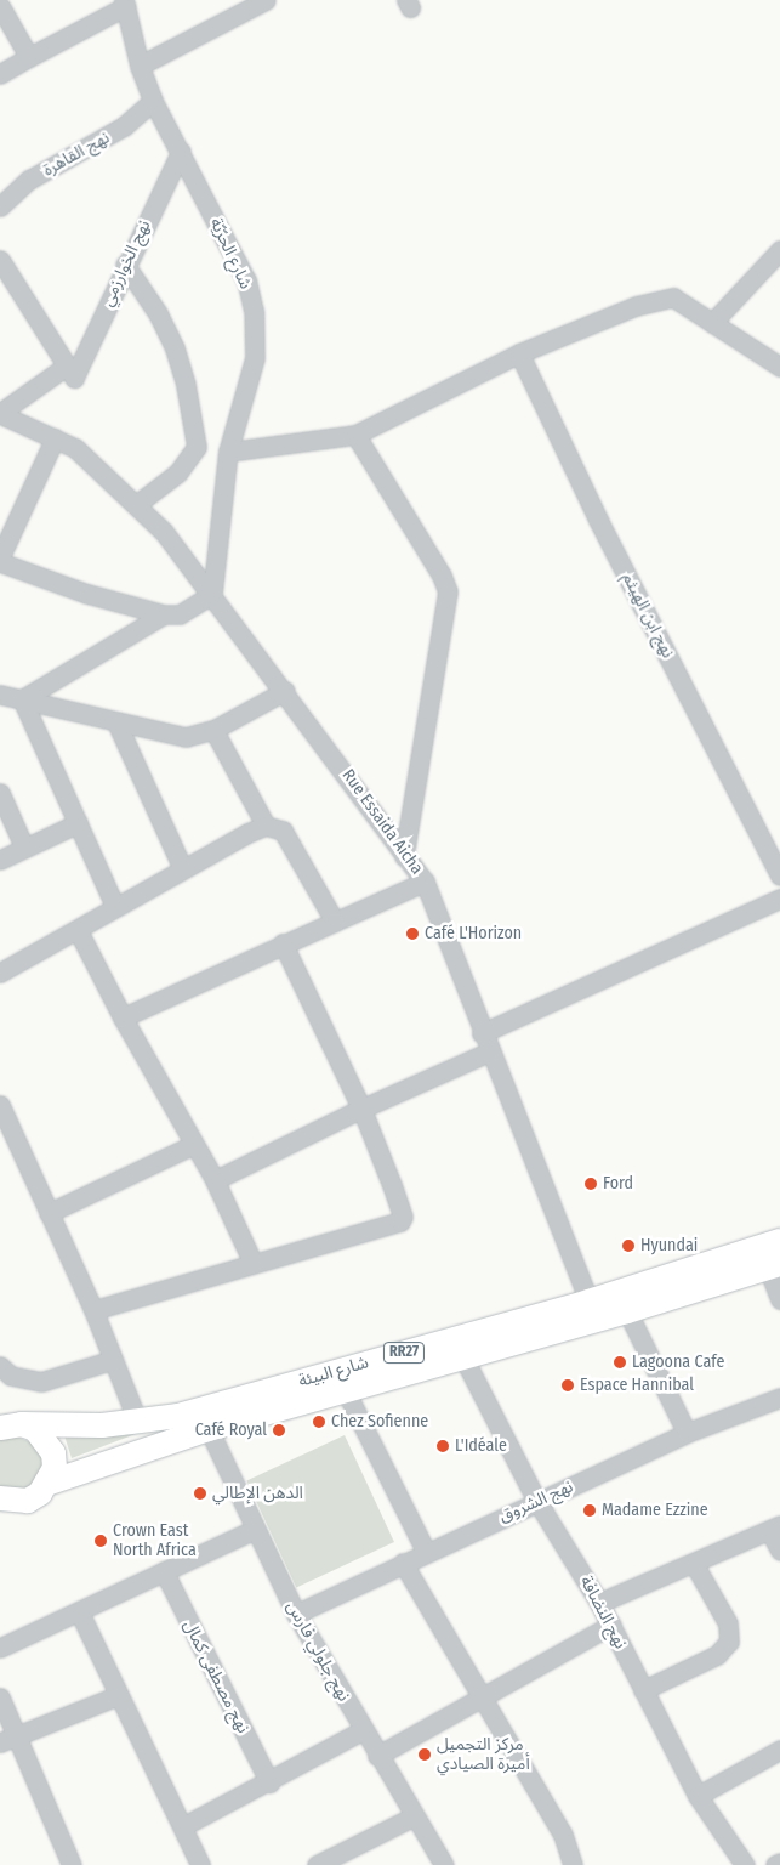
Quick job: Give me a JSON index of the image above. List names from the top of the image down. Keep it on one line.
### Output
{"streets":{"main road":["RR27","شارع البيئة"],"street":["نهج القاهرة","شارع الحرّيّة","نهج الخوارزمي","نهج ابن الهيثم","Rue Essaida Aicha","نهج الشروق","نهج النضافة","نهج جلولي فارس","نهج مصطفى كمال"]},"crossings":[["نهج القاهرة","شارع الحرّيّة"],["شارع الحرّيّة","نهج الخوارزمي"],["شارع الحرّيّة","Rue Essaida Aicha"],["نهج الخوارزمي","Rue Essaida Aicha"],["Rue Essaida Aicha","شارع البيئة"],["RR27","شارع البيئة"],["شارع البيئة","نهج النضافة"],["شارع البيئة","نهج جلولي فارس"],["نهج الشروق","نهج النضافة"],["نهج الشروق","نهج جلولي فارس"]],"places":["Café L'Horizon","Ford","Hyundai","Lagoona Cafe","Espace Hannibal","Chez Sofienne","Café Royal","L'Idéale","الدهن الإطالي","Madame Ezzine","Crown East North Africa","مركز التجميل أميرة الصيادي"]}
